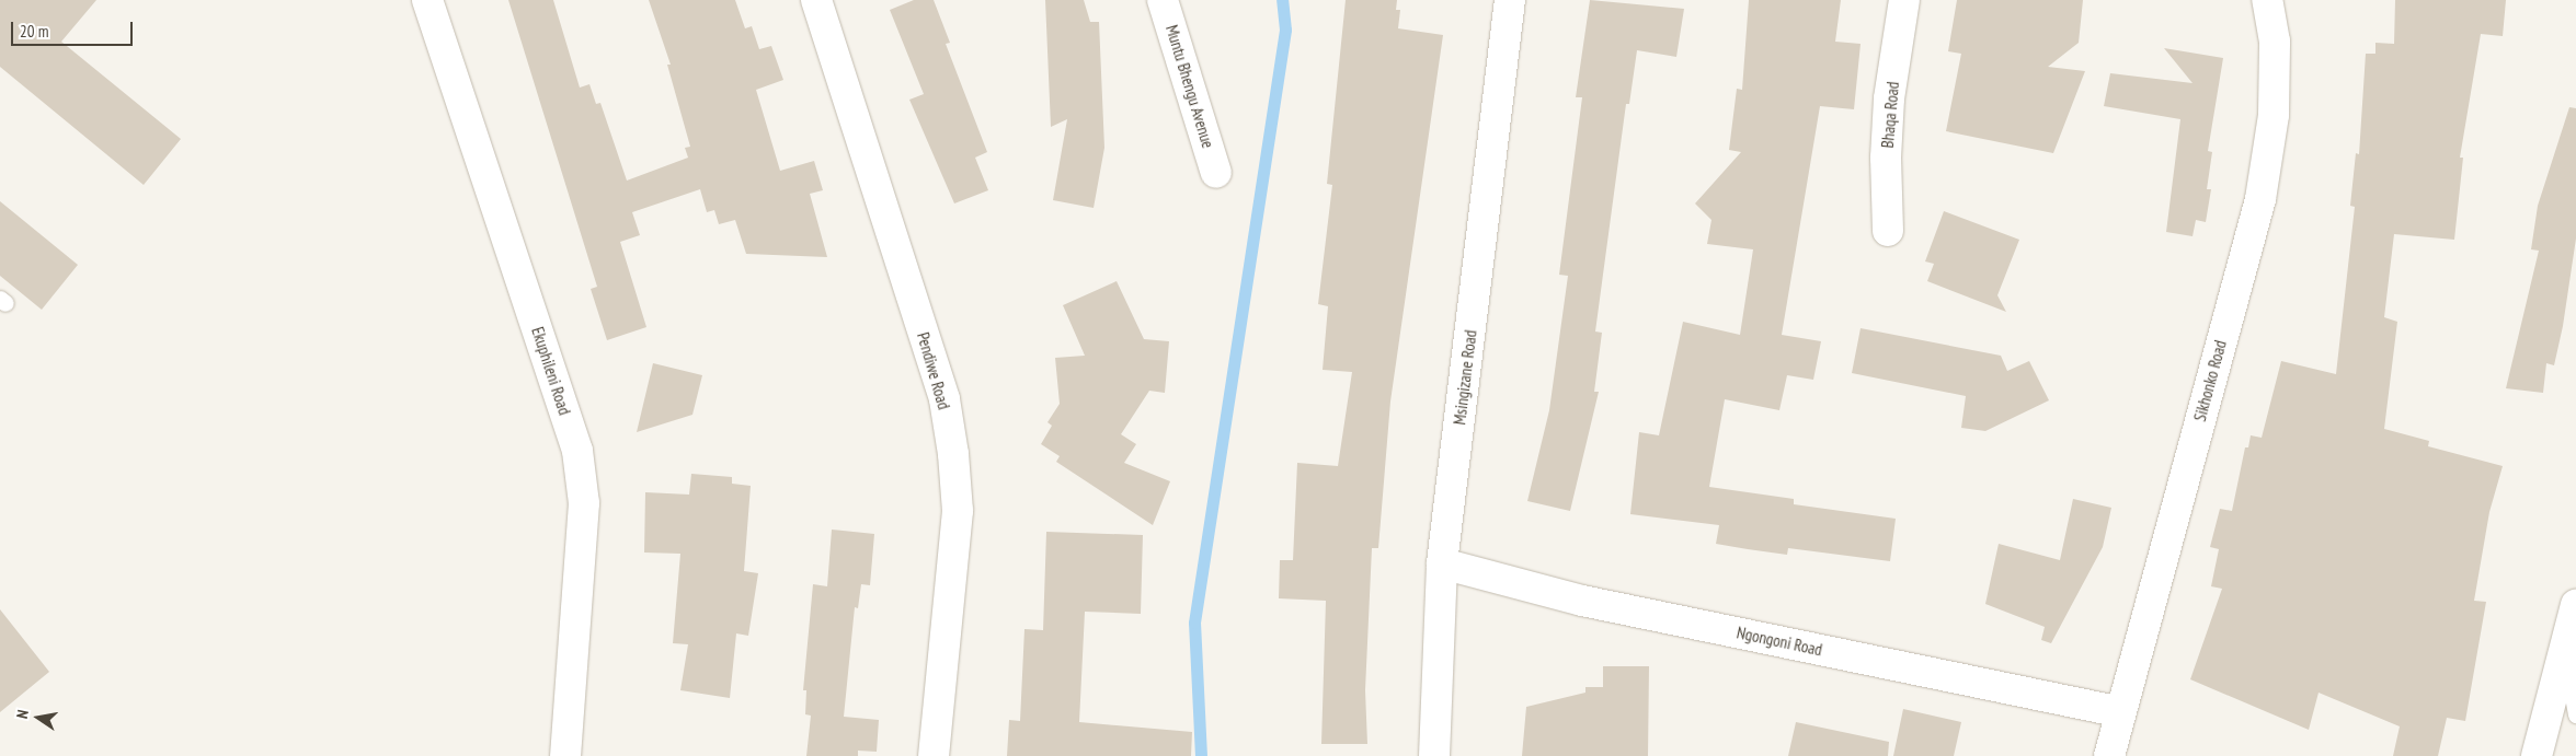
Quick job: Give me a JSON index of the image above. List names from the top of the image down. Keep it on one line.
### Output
{"streets":{"street":["Muntu Bhengu Avenue","Bhaqa Road","Ekuphileni Road","Pendiwe Road","Msingizane Road","Sikhonko Road","Ngongoni Road"]},"crossings":[["Msingizane Road","Ngongoni Road"],["Sikhonko Road","Ngongoni Road"]],"scale_bar":"20 m","north":"left"}
